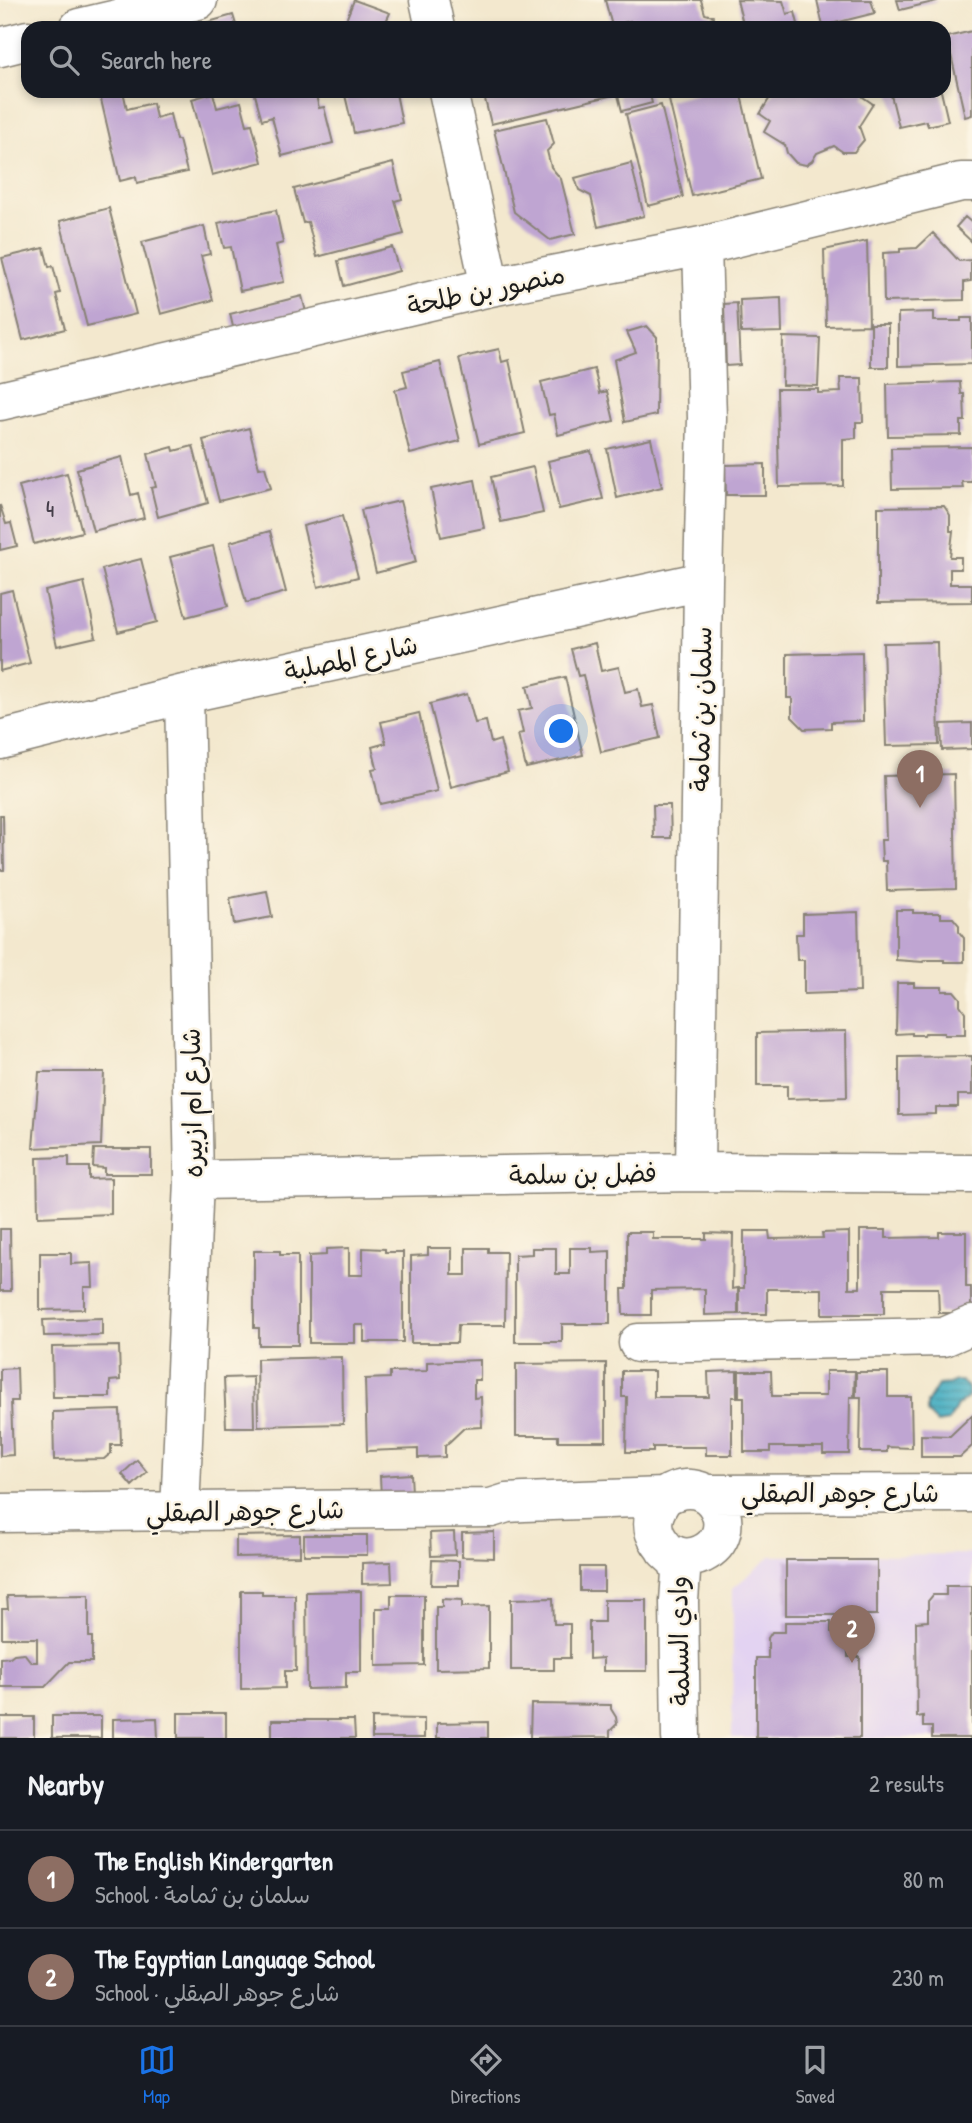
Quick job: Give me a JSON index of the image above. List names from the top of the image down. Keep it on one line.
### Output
{"streets":{"street":["منصور بن طلحة","شارع المصلبة","سلمان بن ثمامة","شارع ام ازبيره","فضل بن سلمة","شارع جوهر الصقلي","وادي السلمة"]},"crossings":[["منصور بن طلحة","سلمان بن ثمامة"],["شارع المصلبة","سلمان بن ثمامة"],["شارع المصلبة","شارع ام ازبيره"],["سلمان بن ثمامة","فضل بن سلمة"],["شارع ام ازبيره","فضل بن سلمة"],["شارع ام ازبيره","شارع جوهر الصقلي"],["شارع جوهر الصقلي","وادي السلمة"]],"house_numbers":["4"],"page":{"search":"Search here","pins":["1","2"],"heading":["Nearby","2 results"],"list":[{"mark":"1","name":"The English Kindergarten","note":"School · سلمان بن ثمامة","value":"80 m"},{"mark":"2","name":"The Egyptian Language School","note":"School · شارع جوهر الصقلي","value":"230 m"}],"nav":["Map","Directions","Saved"]}}
